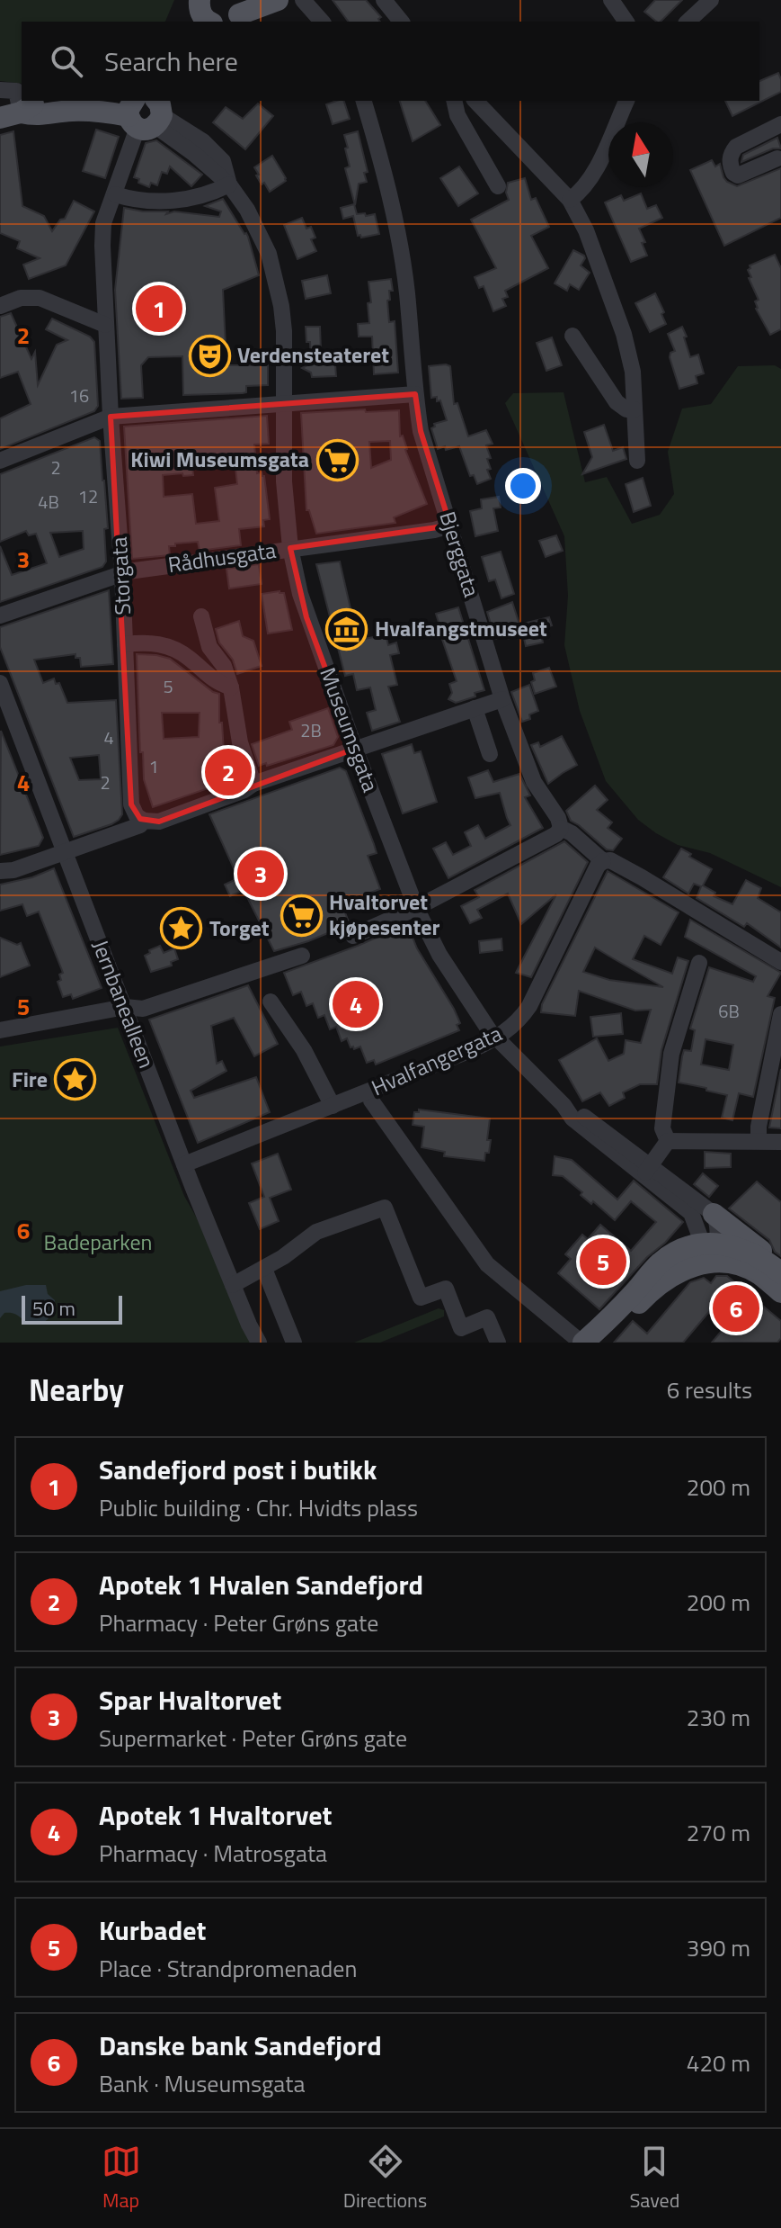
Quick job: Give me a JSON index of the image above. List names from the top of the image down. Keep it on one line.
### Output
{"streets":{"street":["Bjerggata","Rådhusgata","Storgata","Museumsgata","Jernbanealleen","Hvalfangergata"]},"crossings":[["Bjerggata","Rådhusgata"],["Bjerggata","Hvalfangergata"],["Rådhusgata","Storgata"],["Rådhusgata","Museumsgata"],["Museumsgata","Hvalfangergata"],["Jernbanealleen","Hvalfangergata"]],"parks":["Badeparken"],"places":{"theatre":["Verdensteateret"],"supermarket":["Kiwi Museumsgata","Hvaltorvet kjøpesenter"],"museum":["Hvalfangstmuseet"],"place":["Torget","Fire"]},"house_numbers":["16","2","12","4B","5","2B","4","1","2","6B"],"scale_bar":"50 m","north":"top","page":{"search":"Search here","pins":["1","2","3","4","5","6"],"scale":"50 m","heading":["Nearby","6 results"],"list":[{"mark":"1","name":"Sandefjord post i butikk","note":"Public building · Chr. Hvidts plass","value":"200 m"},{"mark":"2","name":"Apotek 1 Hvalen Sandefjord","note":"Pharmacy · Peter Grøns gate","value":"200 m"},{"mark":"3","name":"Spar Hvaltorvet","note":"Supermarket · Peter Grøns gate","value":"230 m"},{"mark":"4","name":"Apotek 1 Hvaltorvet","note":"Pharmacy · Matrosgata","value":"270 m"},{"mark":"5","name":"Kurbadet","note":"Place · Strandpromenaden","value":"390 m"},{"mark":"6","name":"Danske bank Sandefjord","note":"Bank · Museumsgata","value":"420 m"}],"nav":["Map","Directions","Saved"]},"grid":{"rows":["2","3","4","5","6"]}}
